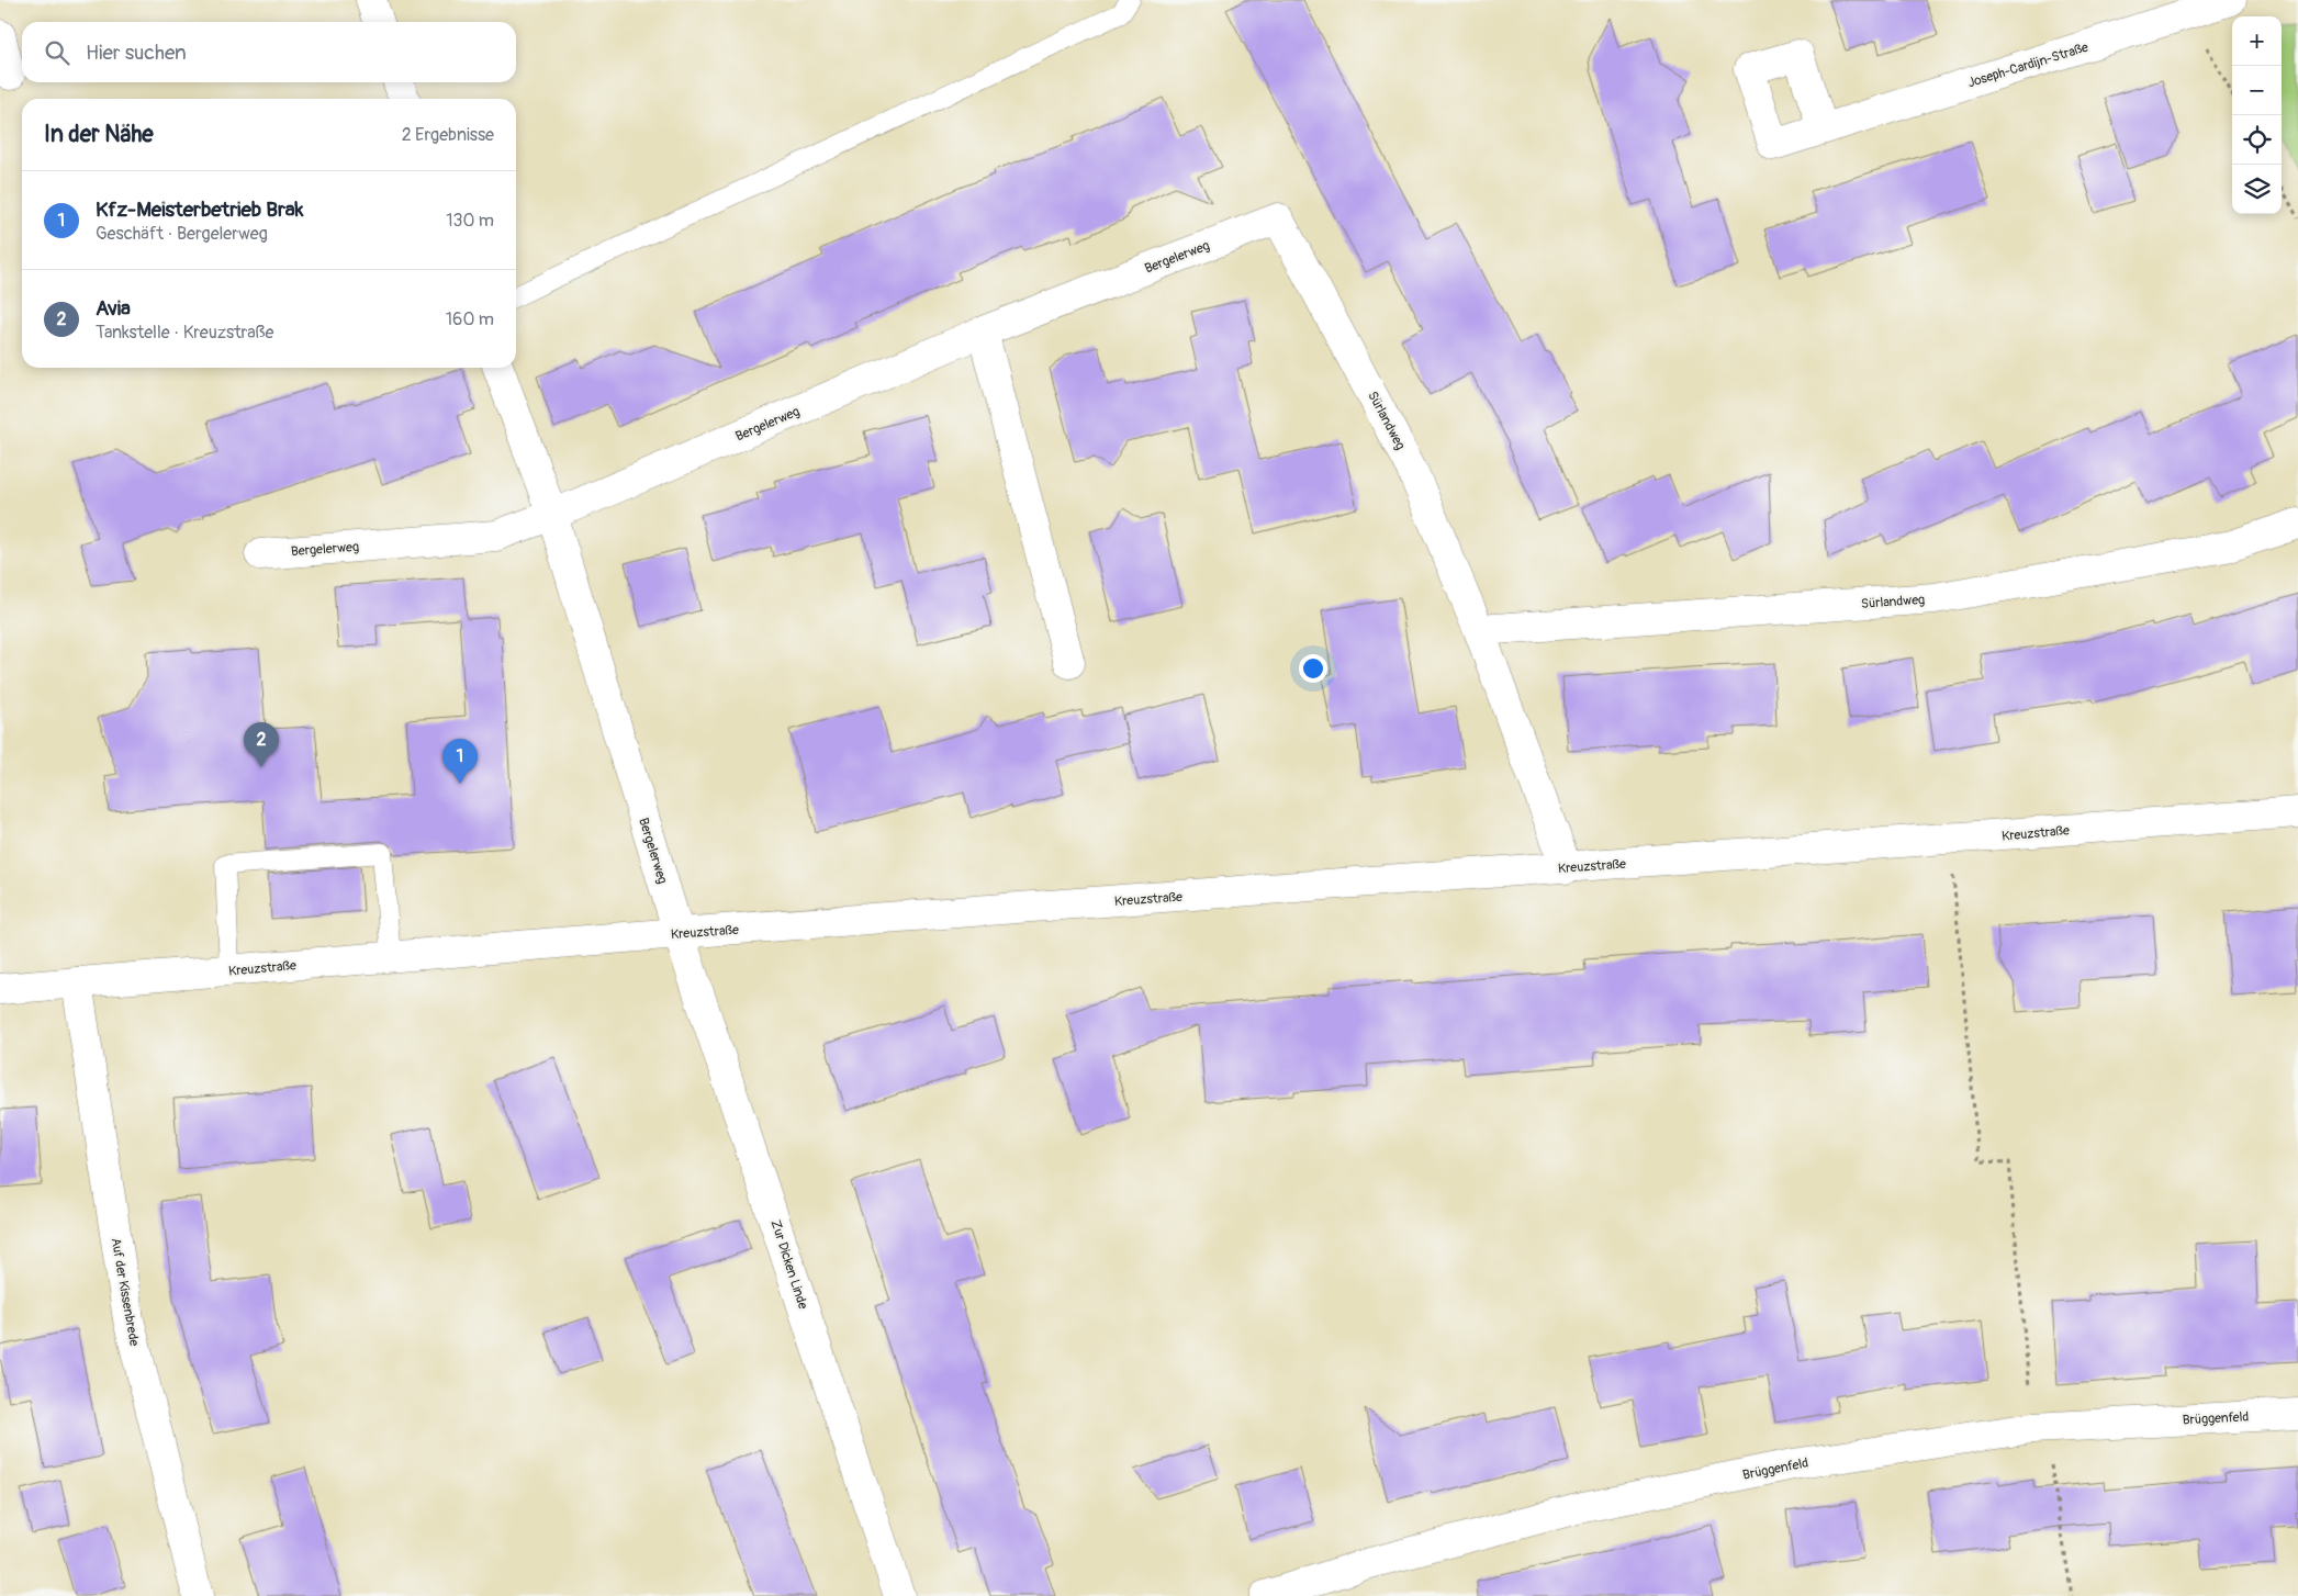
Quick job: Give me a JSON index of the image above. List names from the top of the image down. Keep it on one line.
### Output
{"streets":{"street":["Joseph-Cardijn-Straße","Bergelerweg","Sürlandweg","Kreuzstraße","Zur Dicken Linde","Auf der Kissenbrede","Brüggenfeld"]},"crossings":[["Bergelerweg","Sürlandweg"],["Bergelerweg","Kreuzstraße"],["Bergelerweg","Zur Dicken Linde"],["Sürlandweg","Kreuzstraße"],["Kreuzstraße","Zur Dicken Linde"],["Kreuzstraße","Auf der Kissenbrede"]],"page":{"map_buttons":["+","−"],"search":"Hier suchen","heading":["In der Nähe","2 Ergebnisse"],"list":[{"mark":"1","name":"Kfz-Meisterbetrieb Brak","note":"Geschäft · Bergelerweg","value":"130 m"},{"mark":"2","name":"Avia","note":"Tankstelle · Kreuzstraße","value":"160 m"}],"pins":["2","1"]}}
